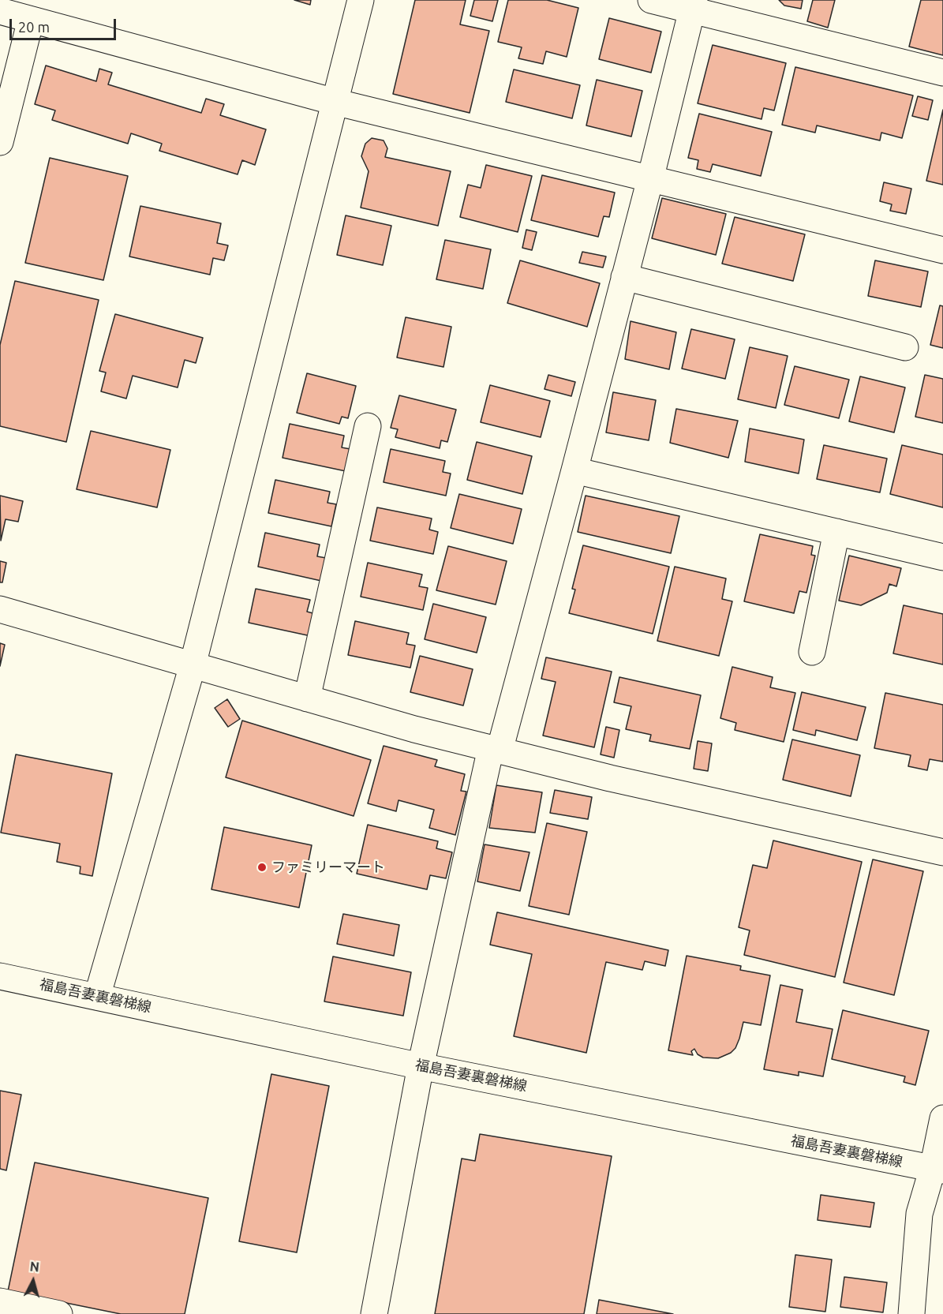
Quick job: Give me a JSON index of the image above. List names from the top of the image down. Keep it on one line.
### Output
{"streets":{"street":["福島吾妻裏磐梯線"]},"places":["ファミリーマート"],"scale_bar":"20 m","north":"top"}
